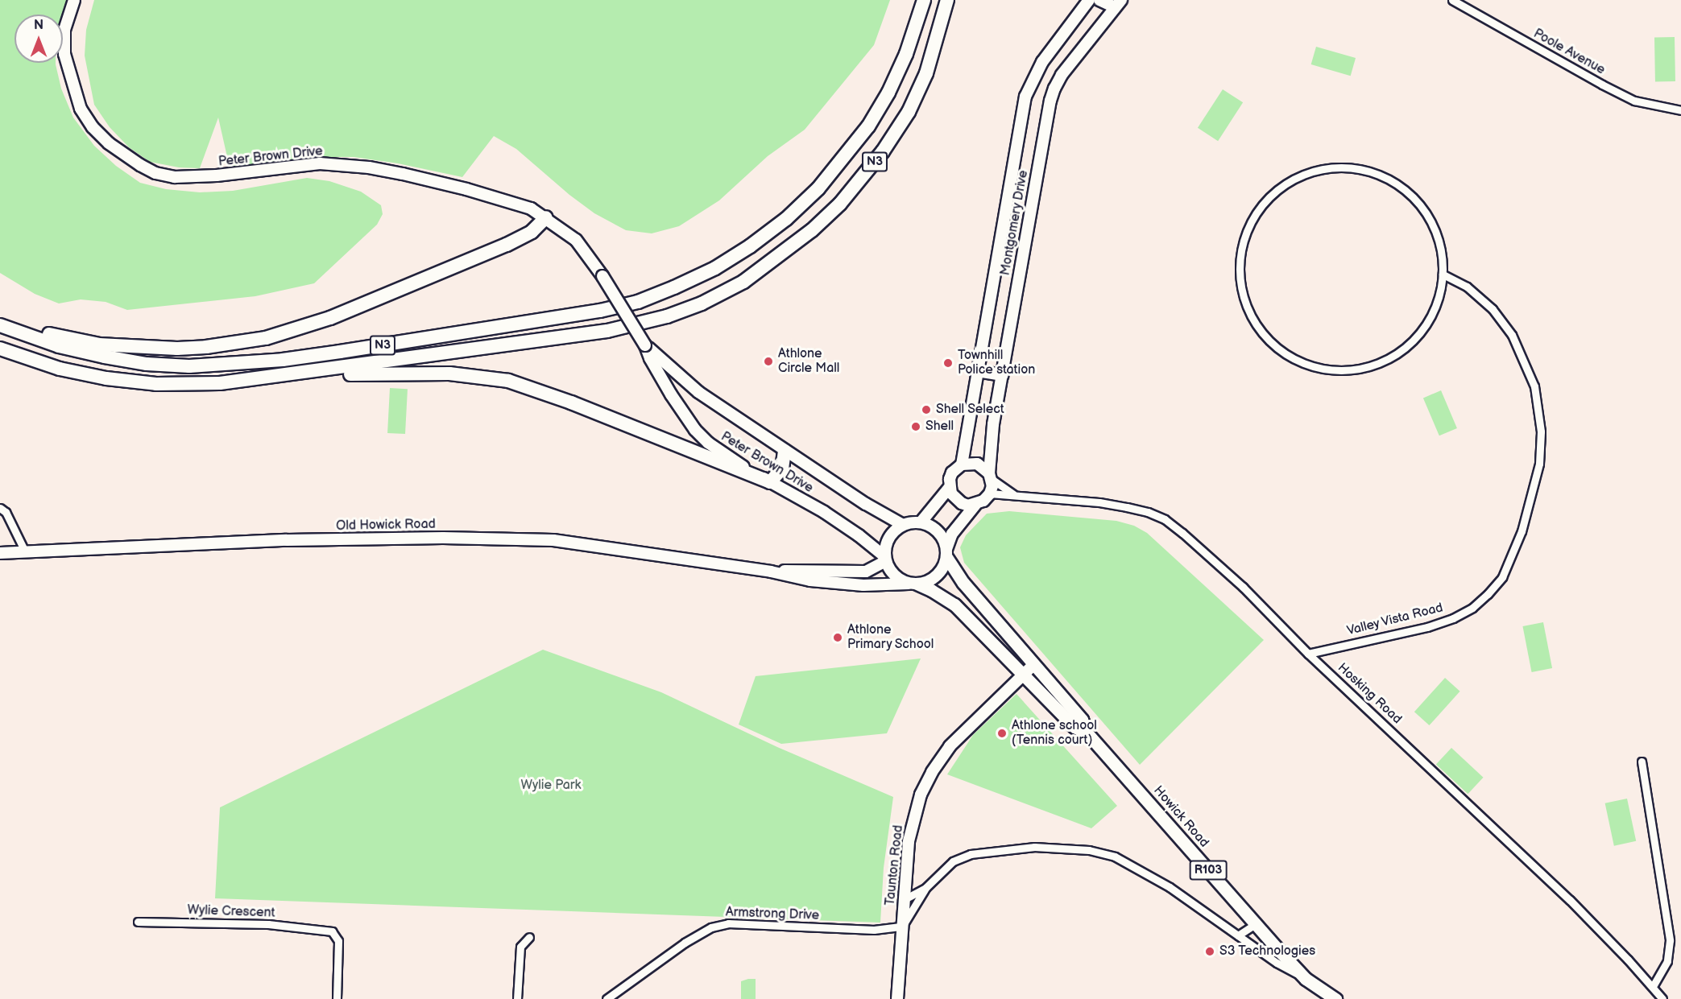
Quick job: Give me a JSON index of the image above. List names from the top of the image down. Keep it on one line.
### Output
{"streets":{"highway":["N3"],"main road":["Howick Road","R103"],"street":["Poole Avenue","Peter Brown Drive","Montgomery Drive","Old Howick Road","Valley Vista Road","Hosking Road","Taunton Road","Wylie Crescent","Armstrong Drive"]},"crossings":[["Peter Brown Drive","Old Howick Road"],["Peter Brown Drive","Howick Road"],["Peter Brown Drive","R103"],["Montgomery Drive","Hosking Road"],["Old Howick Road","Howick Road"],["Old Howick Road","R103"],["Valley Vista Road","Hosking Road"],["Howick Road","Taunton Road"],["Howick Road","R103"],["Taunton Road","Armstrong Drive"]],"parks":["Wylie Park"],"places":["Athlone Circle Mall","Townhill Police station","Shell Select","Shell","Athlone Primary School","Athlone school (Tennis court)","S3 Technologies"],"north":"top"}
